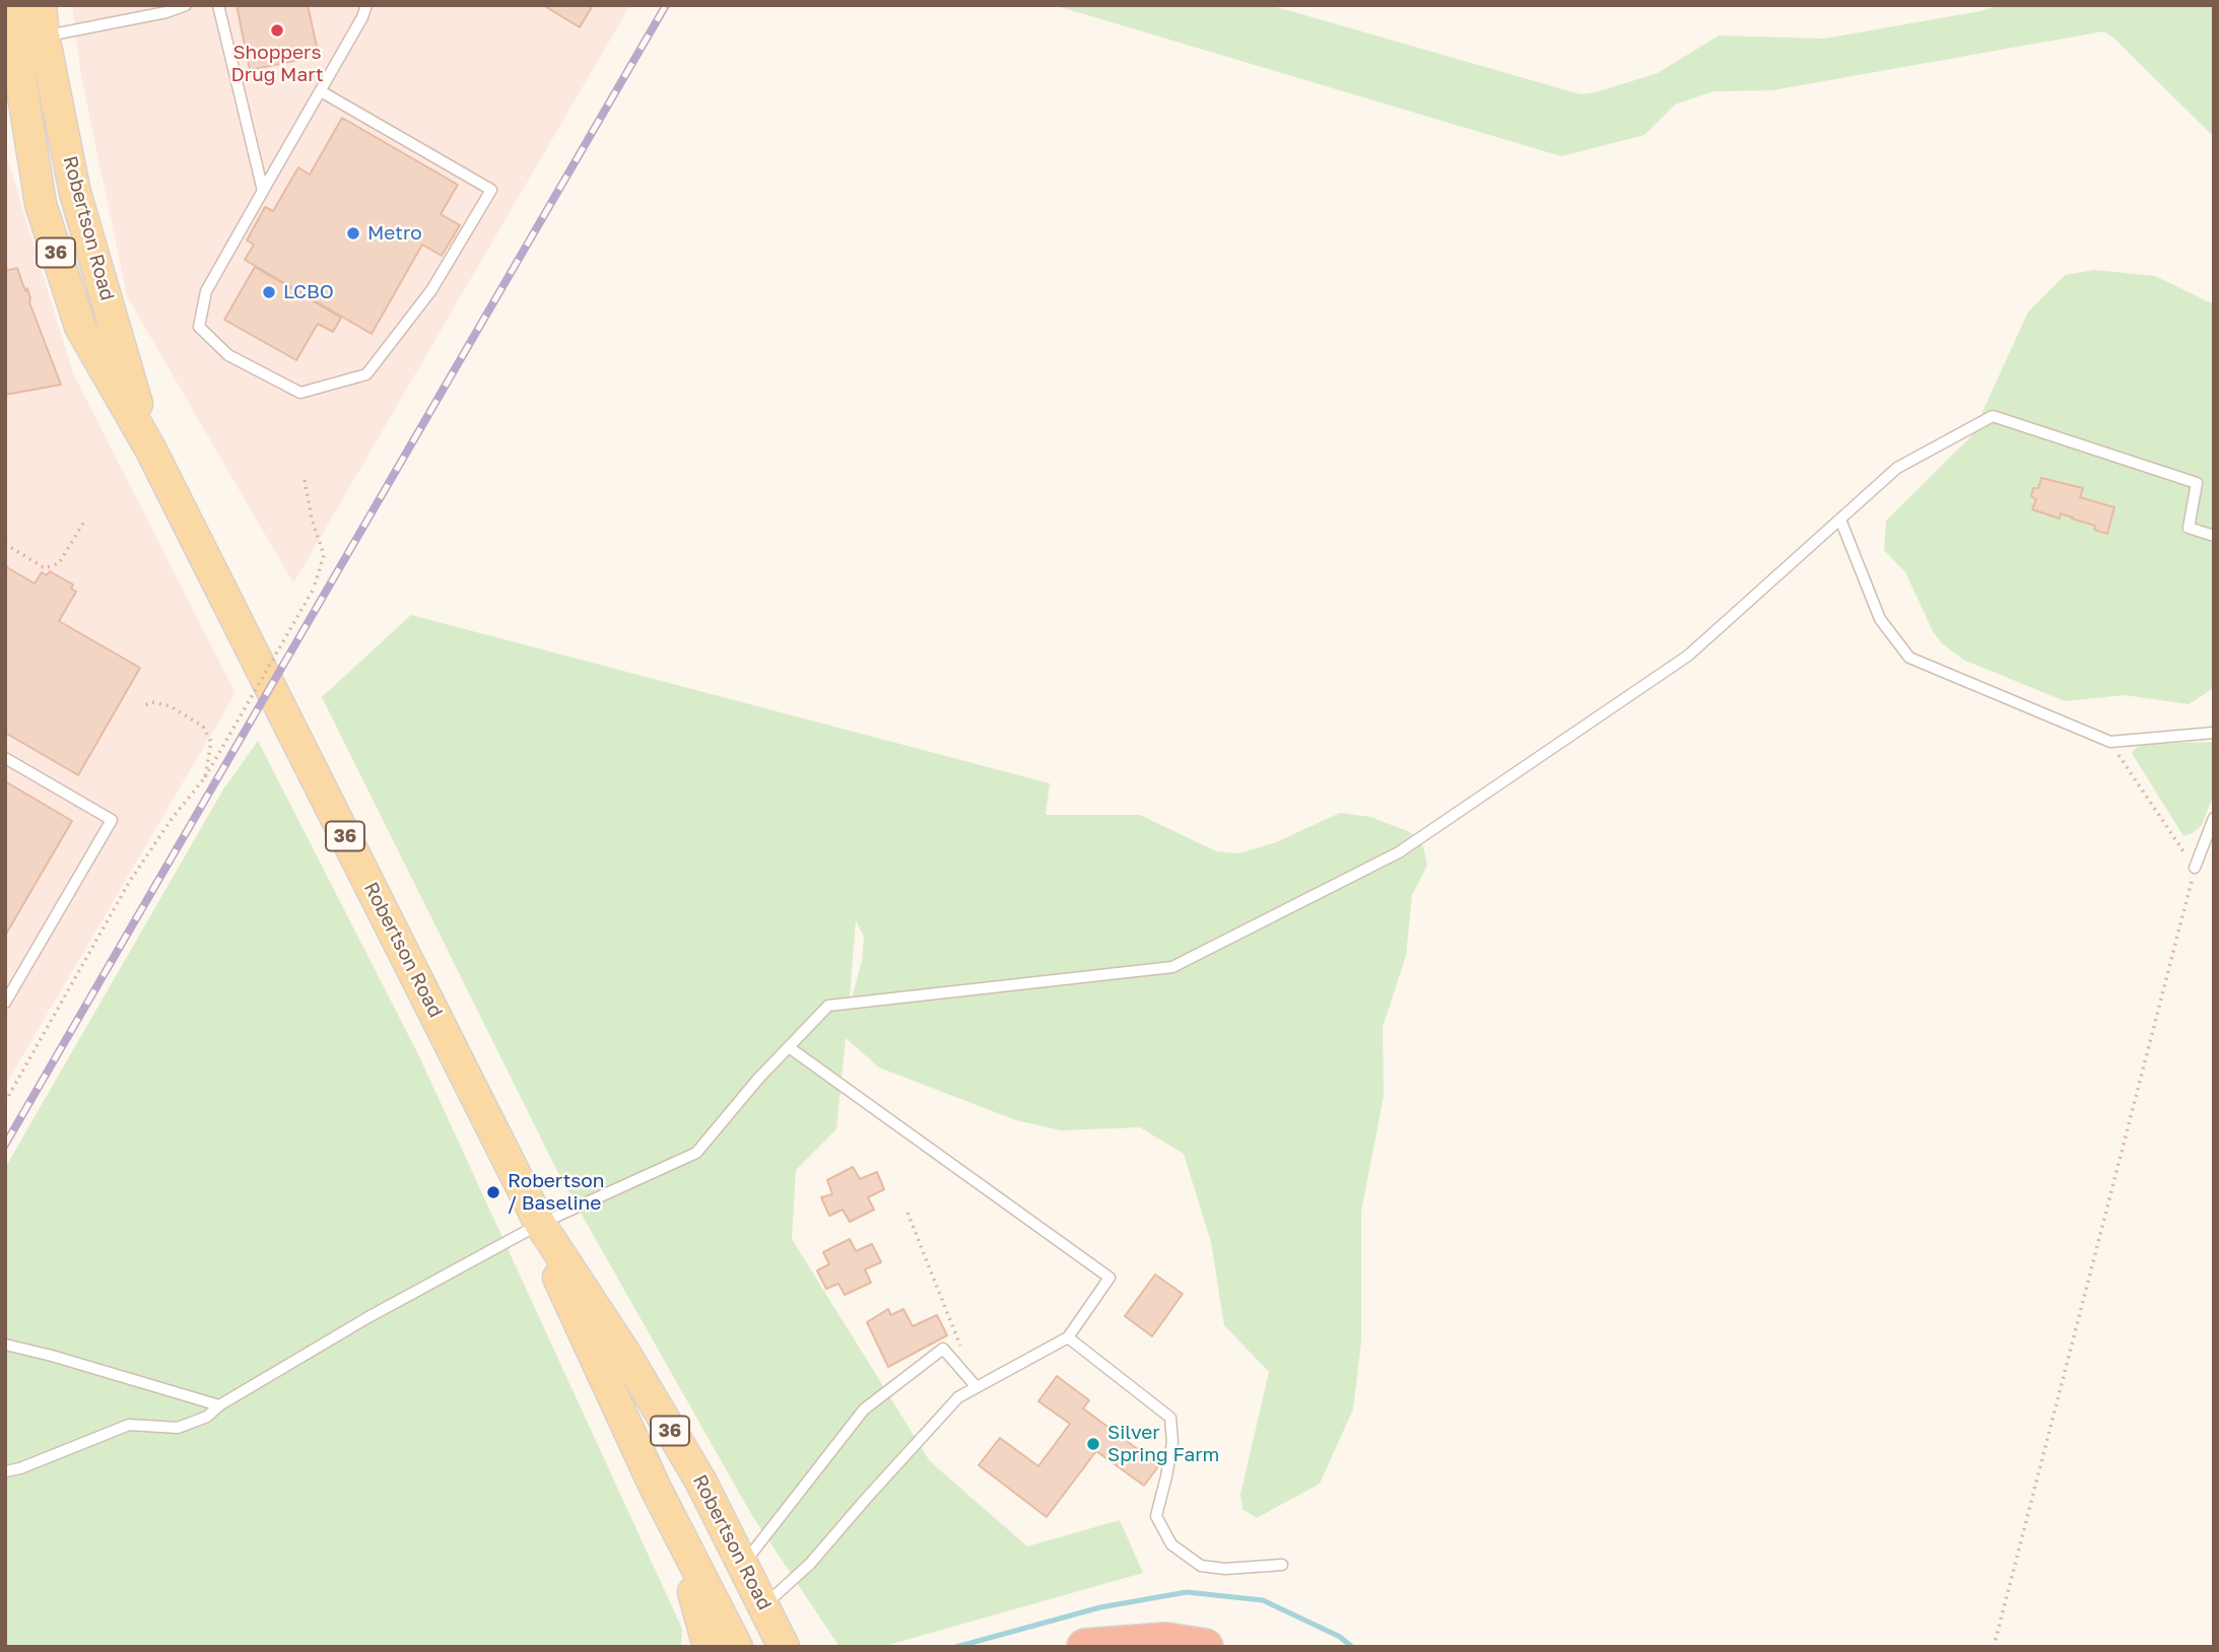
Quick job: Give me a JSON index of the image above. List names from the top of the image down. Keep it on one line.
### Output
{"streets":{"main road":["Robertson Road","36"]},"places":["Shoppers Drug Mart","Metro","LCBO","Robertson / Baseline","Silver Spring Farm"]}
